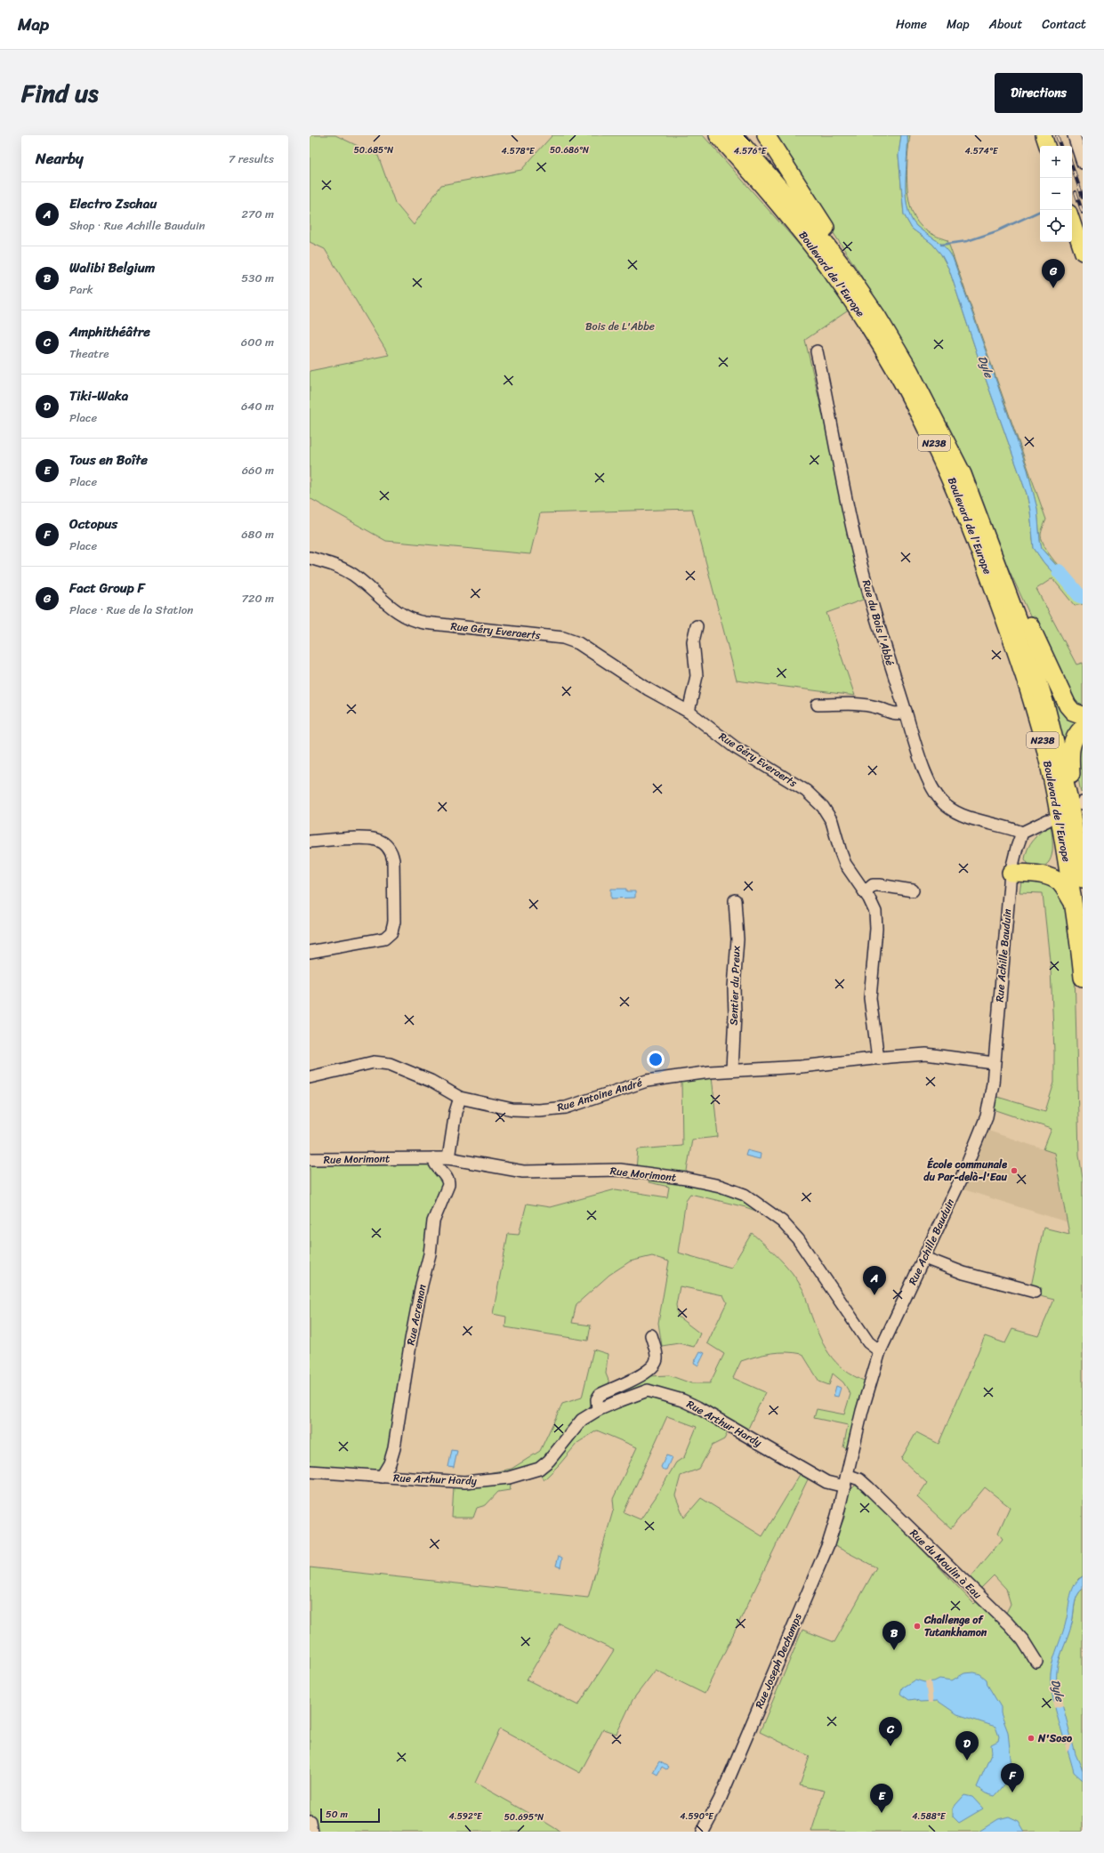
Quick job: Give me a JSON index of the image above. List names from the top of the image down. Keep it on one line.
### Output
{"streets":{"highway":["Boulevard de l'Europe","N238"],"street":["Rue du Bois l'Abbé","Rue Géry Everaerts","Rue Achille Bauduin","Sentier du Preux","Rue Antoine André","Rue Morimont","Rue Acreman","Rue Arthur Hardy","Rue du Moulin à Eau","Rue Joseph Dechamps"]},"crossings":[["Rue du Bois l'Abbé","Rue Achille Bauduin"],["Rue Géry Everaerts","Rue Antoine André"],["Rue Achille Bauduin","Rue Morimont"],["Rue Achille Bauduin","Rue Arthur Hardy"],["Rue Achille Bauduin","Rue du Moulin à Eau"],["Rue Achille Bauduin","Rue Joseph Dechamps"],["Sentier du Preux","Rue Antoine André"],["Rue Morimont","Rue Acreman"],["Rue Acreman","Rue Arthur Hardy"],["Rue Arthur Hardy","Rue Joseph Dechamps"]],"water":["Dyle"],"parks":["Bois de L'Abbe"],"places":["École communale du Par-delà-l'Eau","Challenge of Tutankhamon","N'Soso"],"scale_bar":"50 m","page":{"header":"Map","nav":["Home","Map","About","Contact"],"title":"Find us","buttons":"Directions","heading":["Nearby","7 results"],"map_buttons":["+","−"],"list":[{"mark":"A","name":"Electro Zschau","note":"Shop · Rue Achille Bauduin","value":"270 m"},{"mark":"B","name":"Walibi Belgium","note":"Park","value":"530 m"},{"mark":"C","name":"Amphithéâtre","note":"Theatre","value":"600 m"},{"mark":"D","name":"Tiki-Waka","note":"Place","value":"640 m"},{"mark":"E","name":"Tous en Boîte","note":"Place","value":"660 m"},{"mark":"F","name":"Octopus","note":"Place","value":"680 m"},{"mark":"G","name":"Fact Group F","note":"Place · Rue de la Station","value":"720 m"}],"pins":["G","A","B","C","D","F","E"],"scale":"50 m"},"coordinates":["50.685°N","50.686°N","4.578°E","4.576°E","4.574°E","4.592°E","4.590°E","4.588°E","50.695°N"]}
